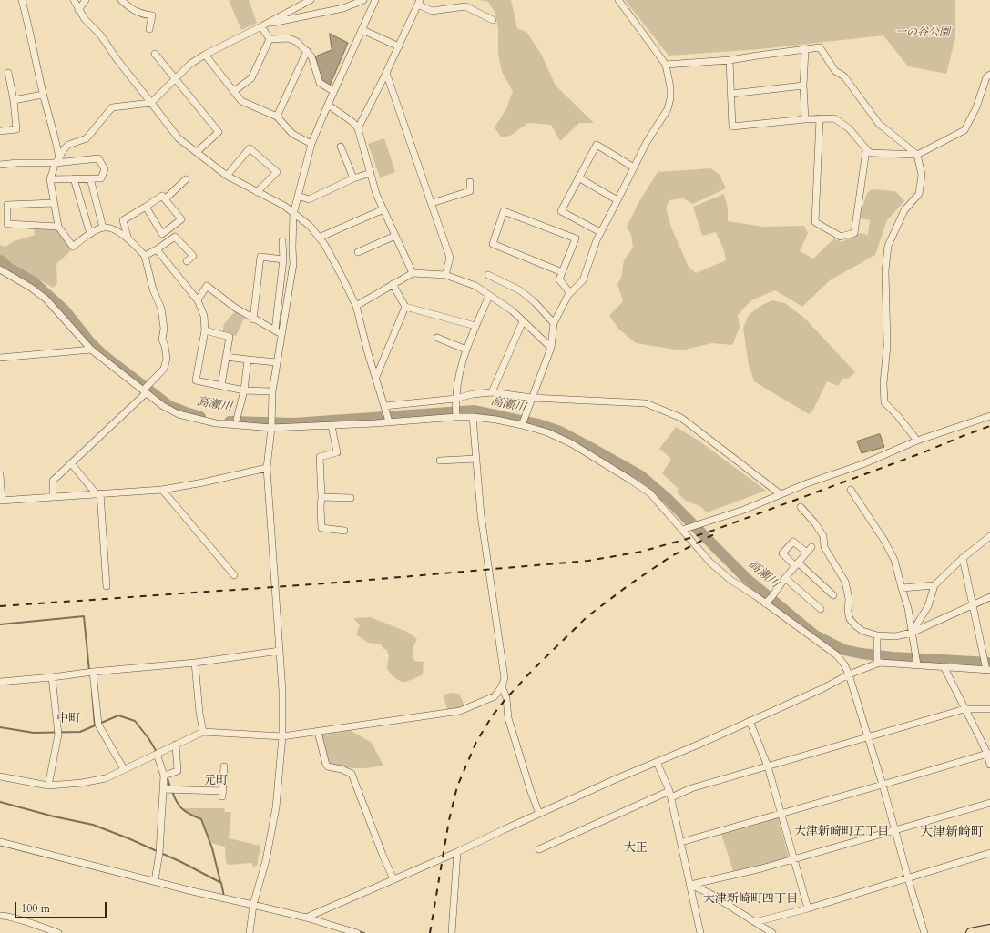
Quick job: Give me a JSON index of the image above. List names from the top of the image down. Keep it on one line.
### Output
{"districts":["中町","元町","大津新崎町五丁目","大津新崎町","大正","大津新崎町四丁目"],"water":["高瀬川"],"parks":["一の谷公園"],"scale_bar":"100 m"}
